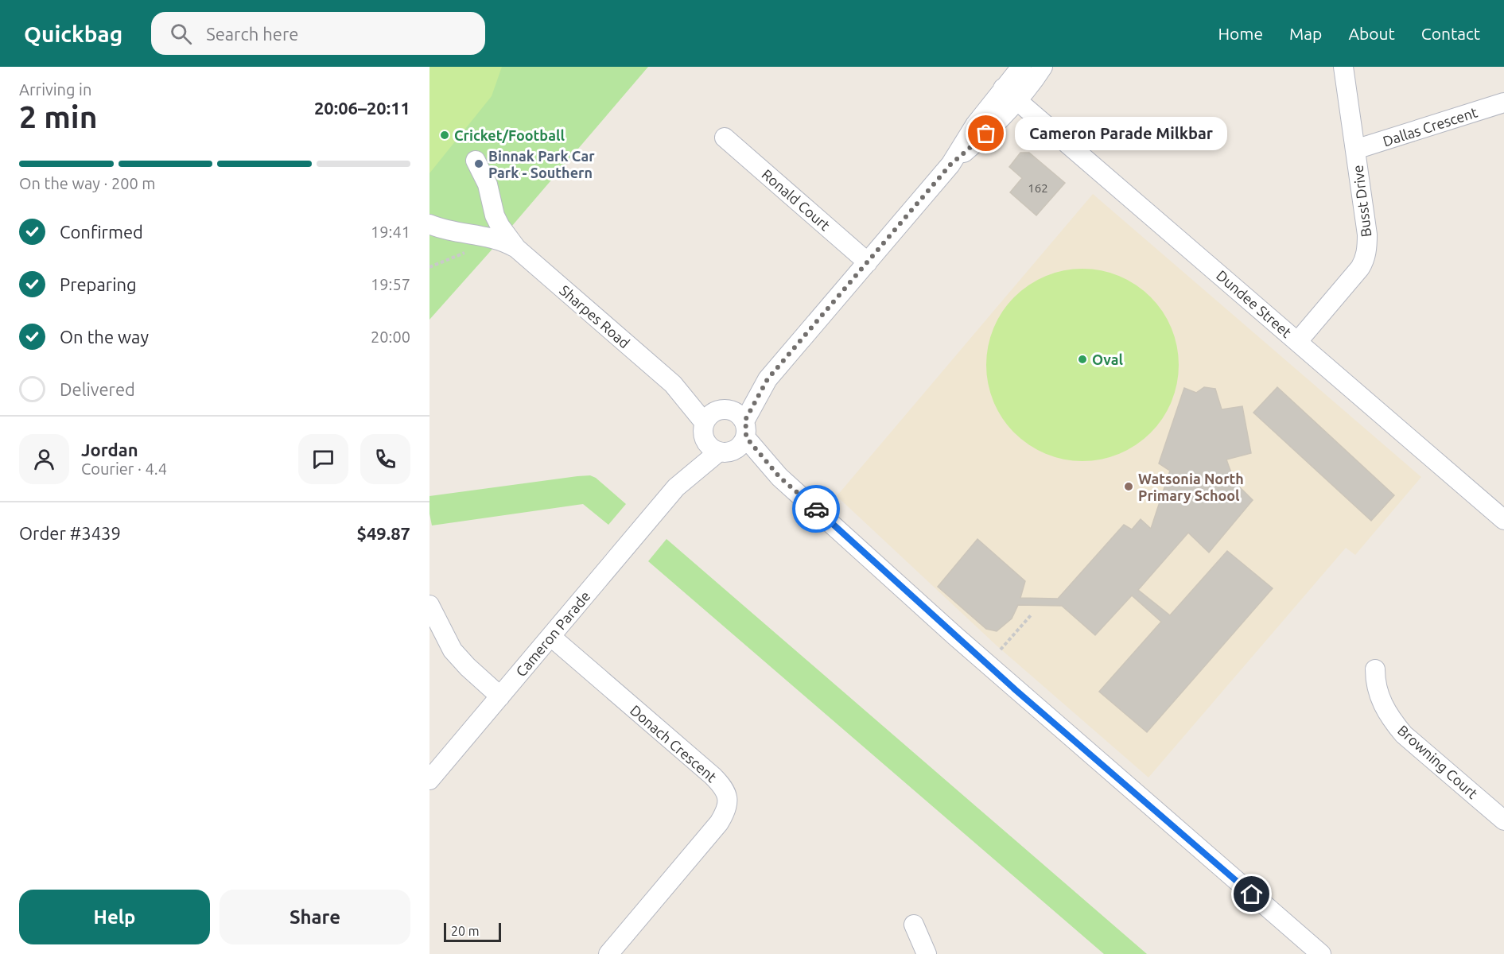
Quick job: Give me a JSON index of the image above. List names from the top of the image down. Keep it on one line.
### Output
{"streets":{"street":["Dallas Crescent","Ronald Court","Busst Drive","Dundee Street","Sharpes Road","Cameron Parade","Donach Crescent","Browning Court"]},"crossings":[["Dallas Crescent","Busst Drive"],["Ronald Court","Cameron Parade"],["Busst Drive","Dundee Street"],["Dundee Street","Cameron Parade"],["Sharpes Road","Cameron Parade"],["Cameron Parade","Donach Crescent"]],"places":["Cameron Parade Milkbar","Cricket/Football","Binnak Park Car Park - Southern","Oval","Watsonia North Primary School"],"house_numbers":["162"],"scale_bar":"20 m","page":{"header":"Quickbag","search":"Search here","nav":["Home","Map","About","Contact"],"heading":["2 min","Arriving in","20:06–20:11"],"panel":["Jordan","Courier · 4.4","Order #3439","$49.87"],"bubble":"Cameron Parade Milkbar","bar":"On the way · 200 m","list":[["Confirmed","19:41"],["Preparing","19:57"],["On the way","20:00"],"Delivered"],"buttons":["Help","Share"],"scale":"20 m"}}
